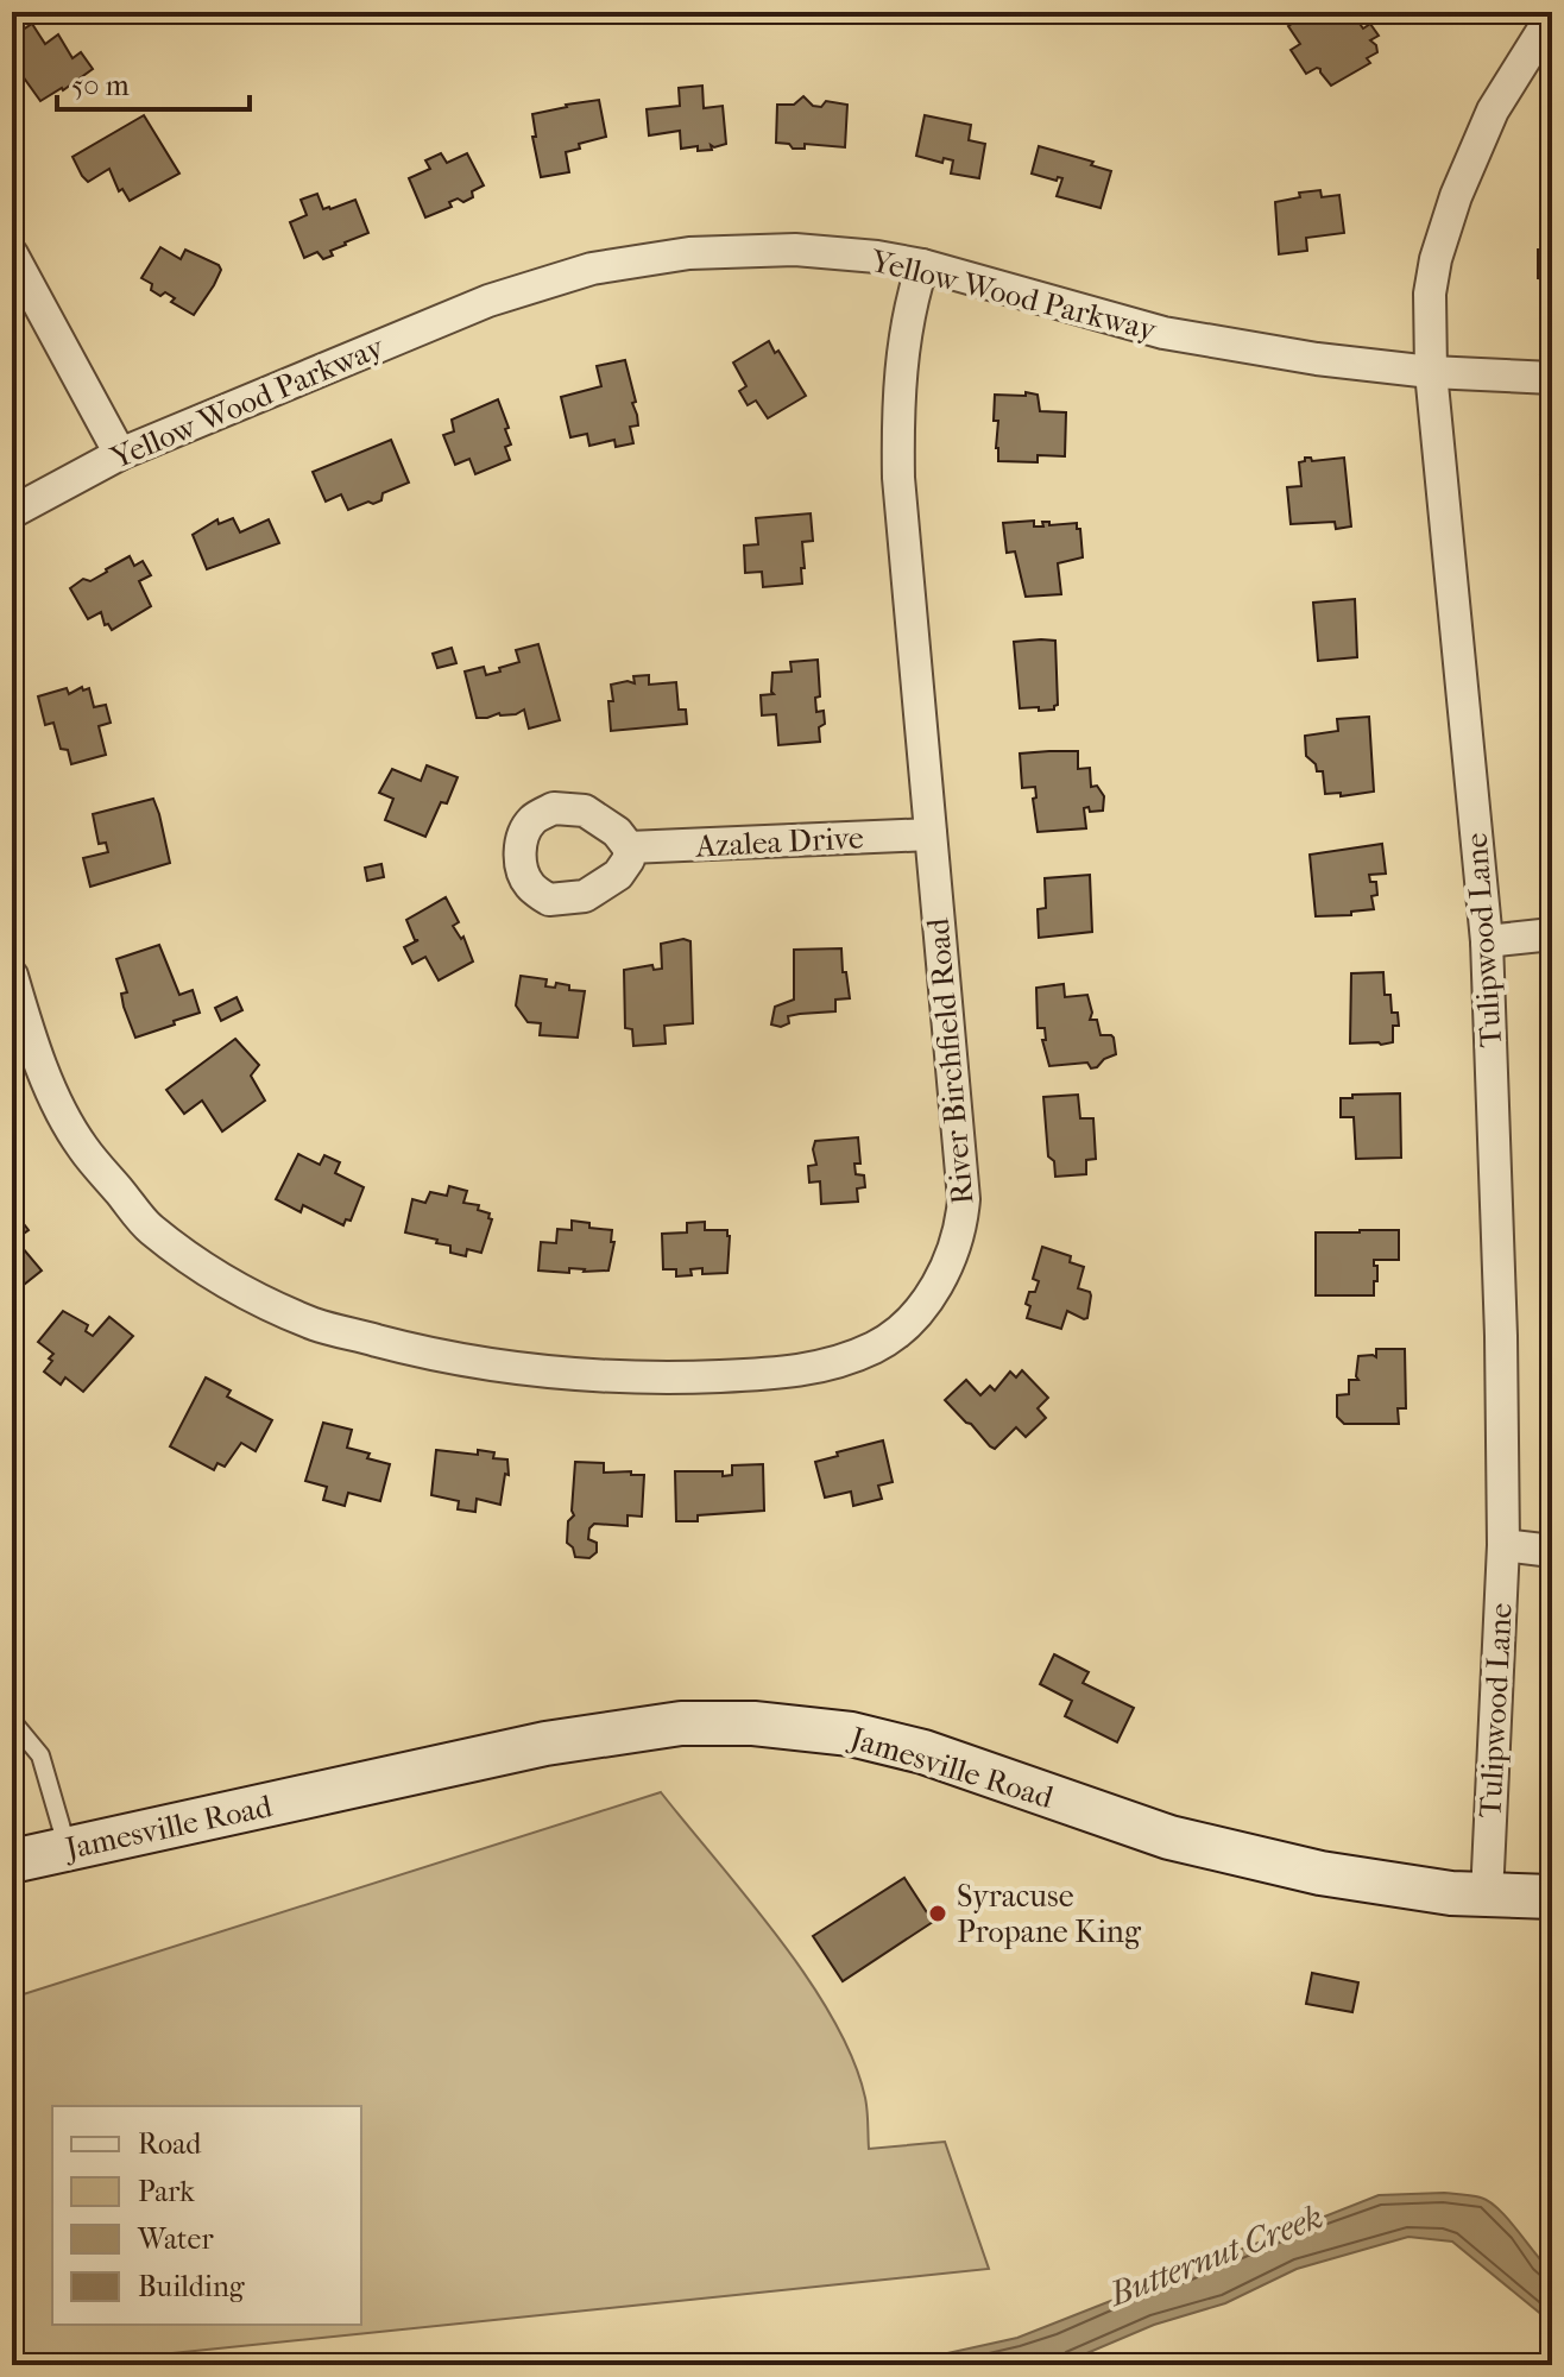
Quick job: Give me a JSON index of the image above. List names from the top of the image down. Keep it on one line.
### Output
{"streets":{"street":["Yellow Wood Parkway","Azalea Drive","Tulipwood Lane","River Birchfield Road","Jamesville Road"]},"crossings":[["Yellow Wood Parkway","Tulipwood Lane"],["Yellow Wood Parkway","River Birchfield Road"],["Azalea Drive","River Birchfield Road"],["Tulipwood Lane","Jamesville Road"]],"water":["Butternut Creek"],"places":["Syracuse Propane King"],"legend":["Road","Park","Water","Building"],"scale_bar":"50 m"}
